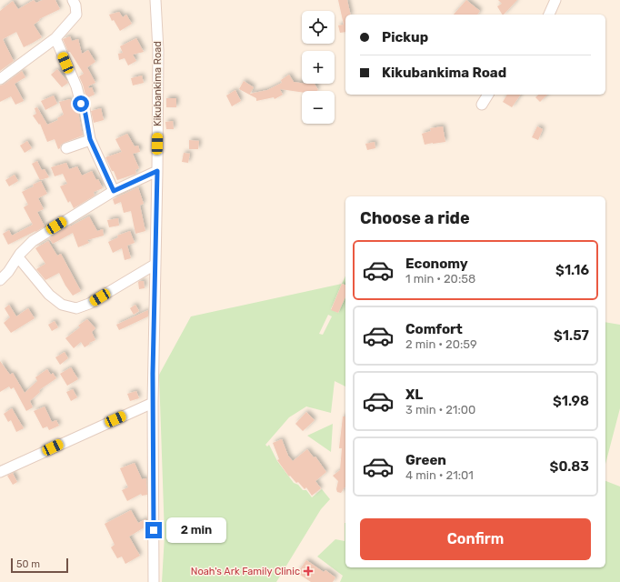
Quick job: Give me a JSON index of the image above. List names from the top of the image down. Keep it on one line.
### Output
{"streets":{"street":["Kikubankima Road"]},"places":{"health":["Noah's Ark Family Clinic"]},"scale_bar":"50 m","page":{"map_buttons":["+","−"],"banner":["Pickup","Kikubankima Road"],"heading":"Choose a ride","list":[{"name":"Economy","note":"1 min · 20:58","value":"$1.16"},{"name":"Comfort","note":"2 min · 20:59","value":"$1.57"},{"name":"XL","note":"3 min · 21:00","value":"$1.98"},{"name":"Green","note":"4 min · 21:01","value":"$0.83"}],"buttons":"Confirm","bubble":"2 min","scale":"50 m"}}
